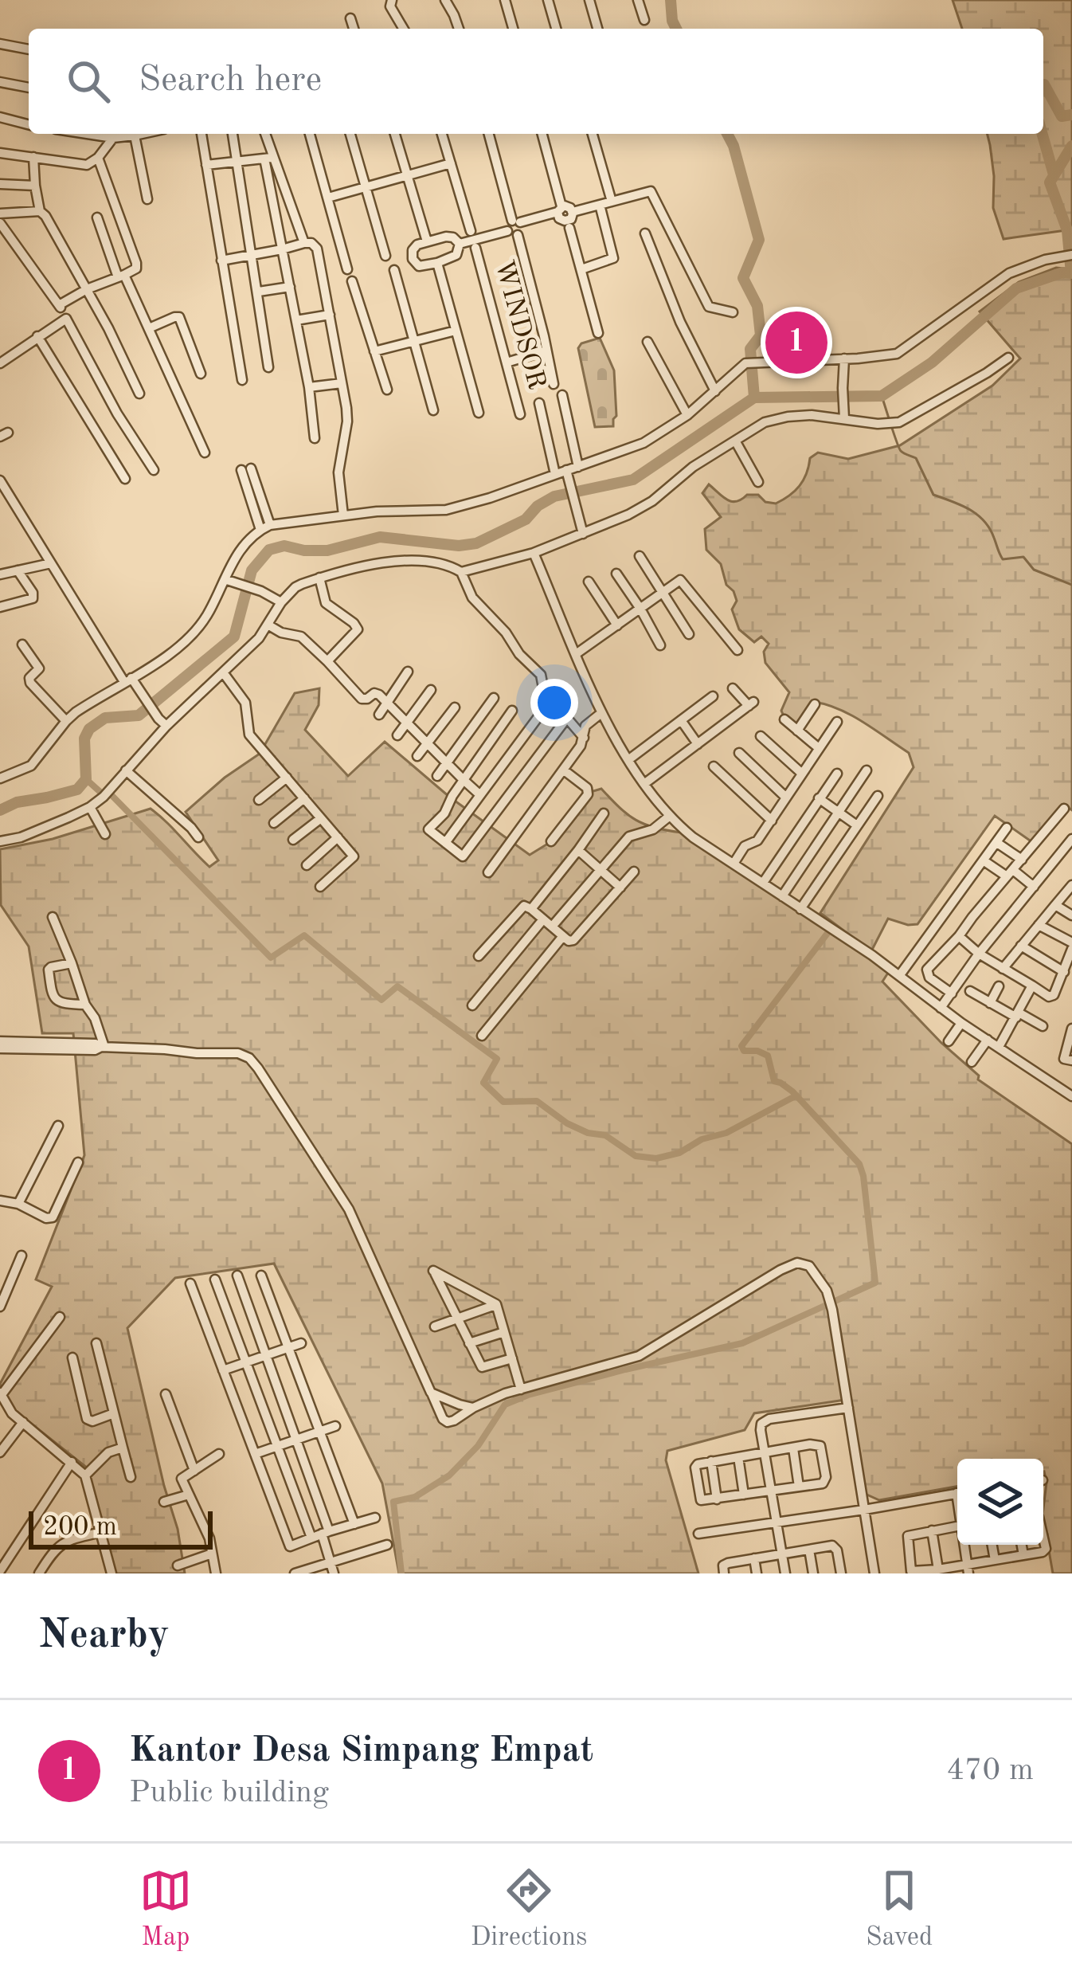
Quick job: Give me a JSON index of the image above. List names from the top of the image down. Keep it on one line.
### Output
{"streets":{"street":["WINDSOR"]},"scale_bar":"200 m","page":{"search":"Search here","pins":"1","scale":"200 m","heading":"Nearby","list":[{"mark":"1","name":"Kantor Desa Simpang Empat","note":"Public building","value":"470 m"}],"nav":["Map","Directions","Saved"]}}
